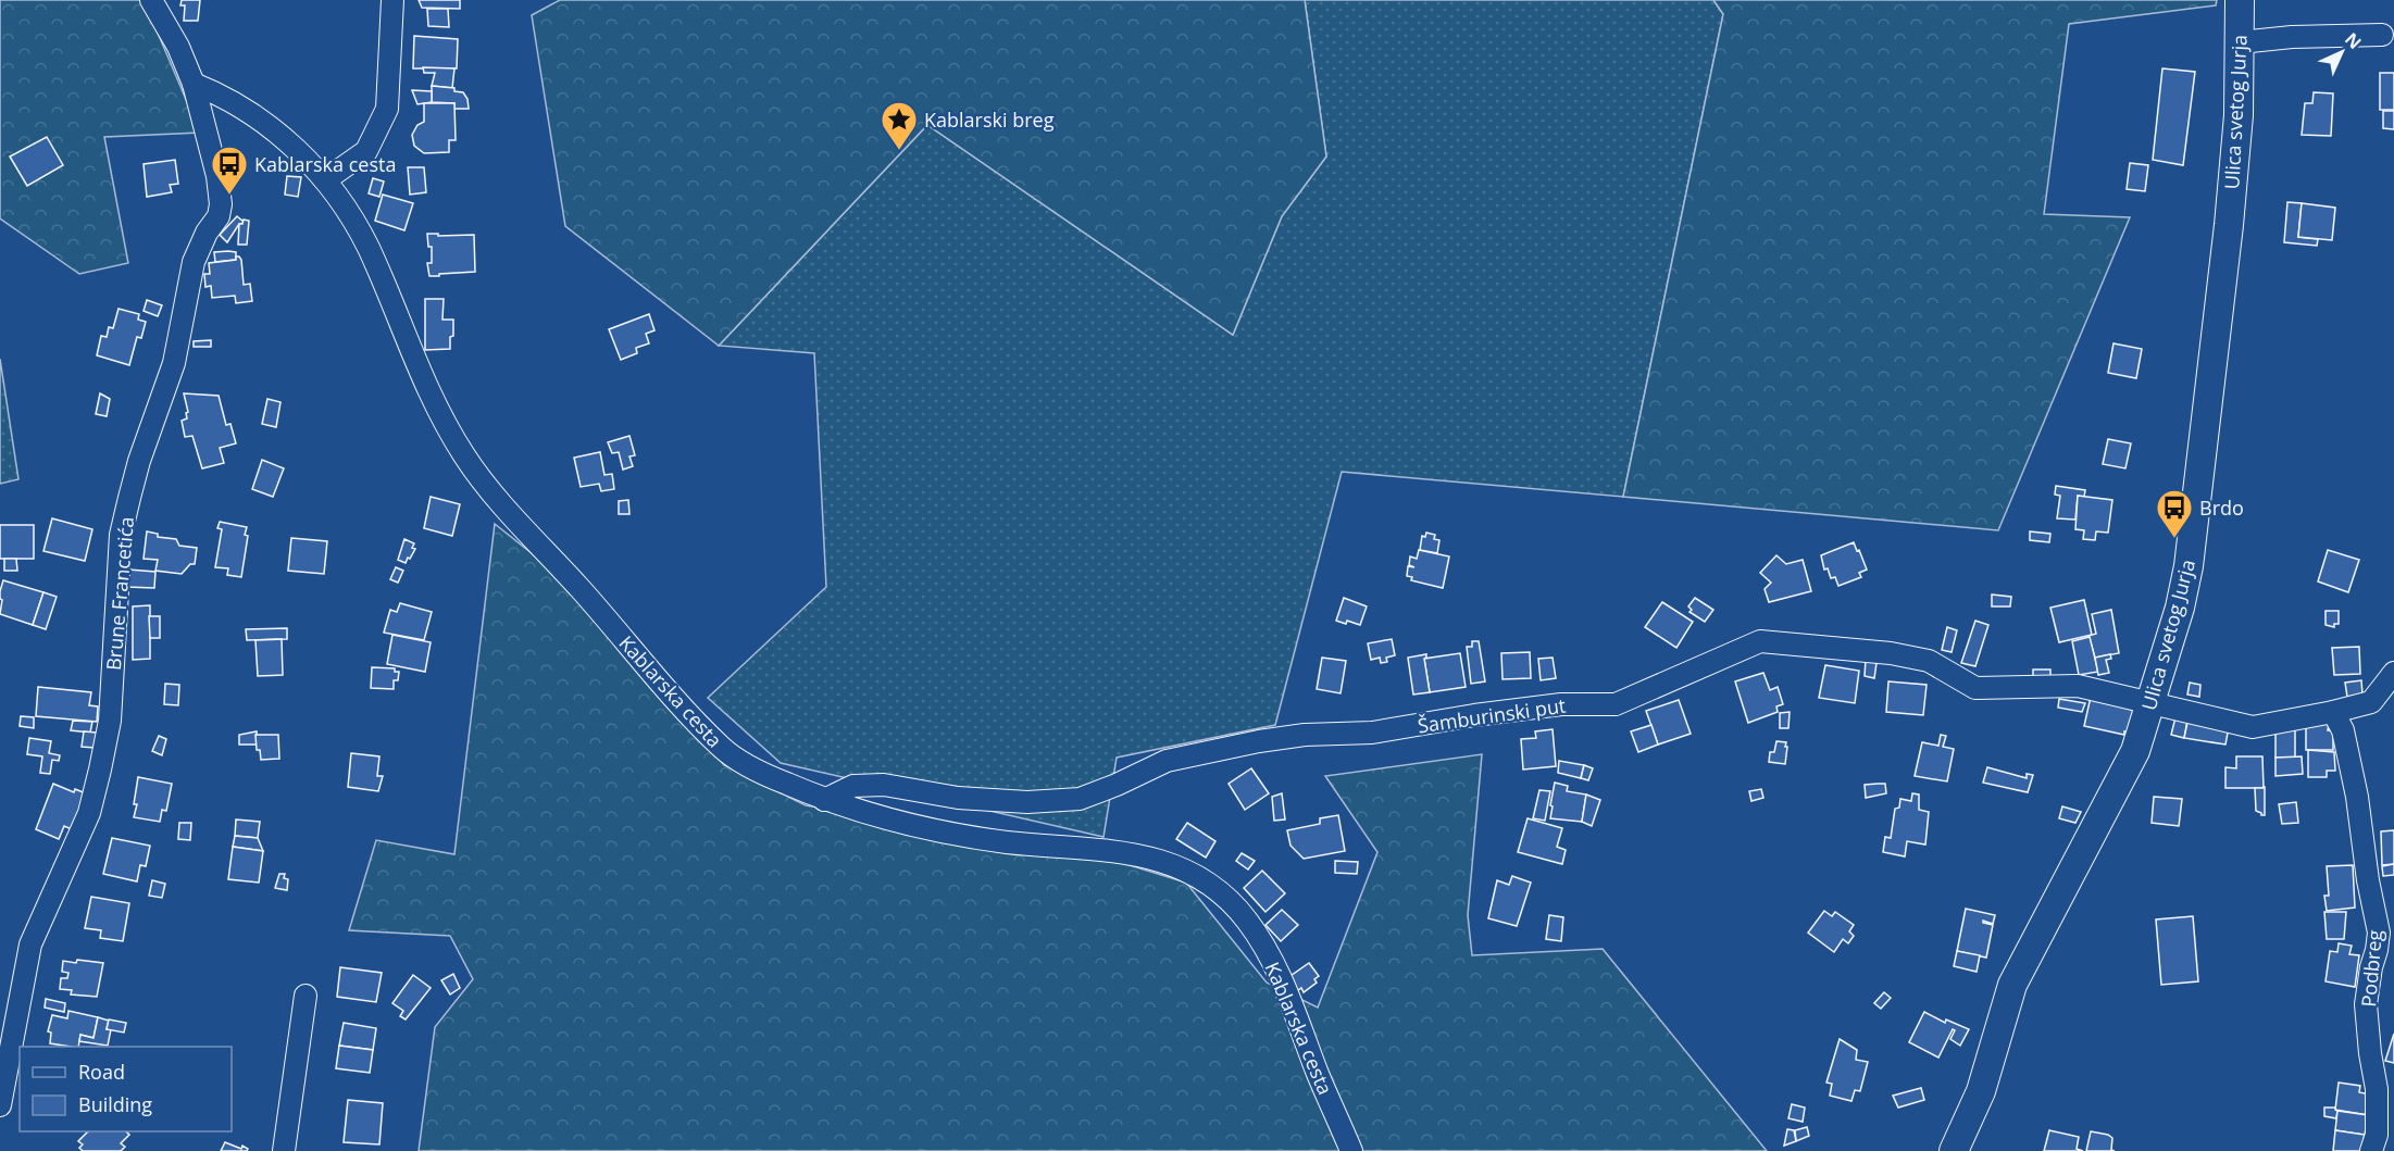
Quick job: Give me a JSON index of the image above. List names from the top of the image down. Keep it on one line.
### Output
{"streets":{"main road":["Ulica svetog Jurja"],"street":["Brune Francetića","Kablarska cesta","Šamburinski put","Podbreg"]},"crossings":[["Ulica svetog Jurja","Šamburinski put"],["Brune Francetića","Kablarska cesta"],["Kablarska cesta","Šamburinski put"]],"places":{"place":["Kablarski breg"],"bus stop":["Kablarska cesta","Brdo"]},"legend":["Road","Building"],"north":"top right"}
